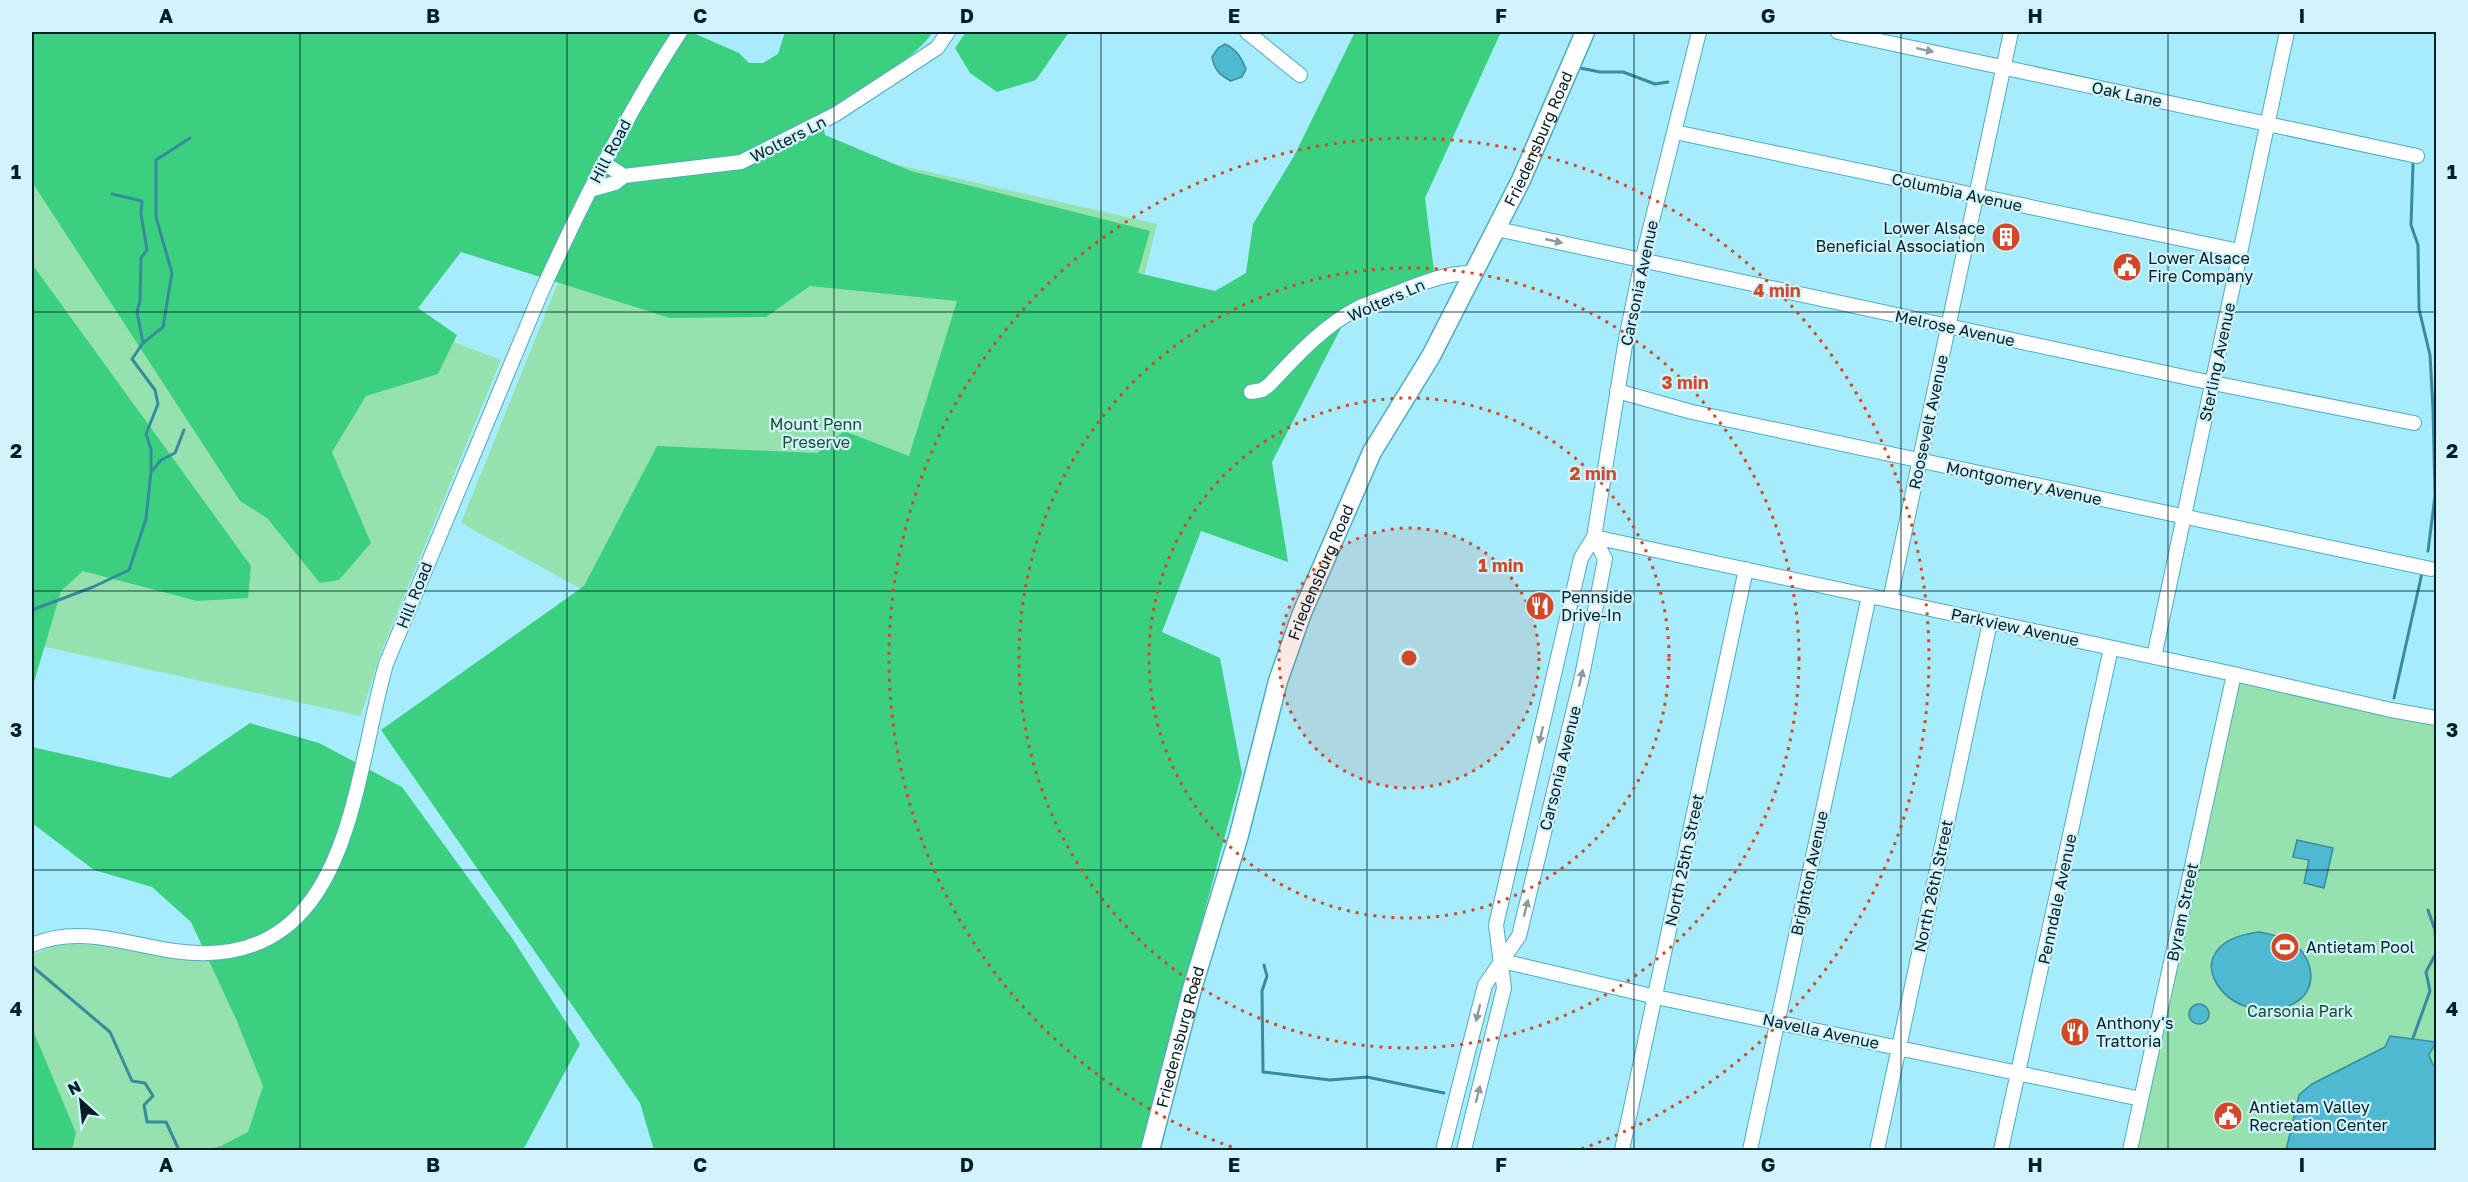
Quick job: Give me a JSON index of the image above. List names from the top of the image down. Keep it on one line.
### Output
{"streets":{"main road":["Friedensburg Road"],"street":["Oak Lane","Wolters Ln","Hill Road","Columbia Avenue","Carsonia Avenue","Melrose Avenue","Sterling Avenue","Roosevelt Avenue","Montgomery Avenue","Parkview Avenue","North 25th Street","Brighton Avenue","North 26th Street","Penndale Avenue","Byram Street","Navella Avenue"]},"crossings":[["Oak Lane","Sterling Avenue"],["Oak Lane","Roosevelt Avenue"],["Wolters Ln","Friedensburg Road"],["Wolters Ln","Hill Road"],["Friedensburg Road","Melrose Avenue"],["Columbia Avenue","Carsonia Avenue"],["Columbia Avenue","Sterling Avenue"],["Columbia Avenue","Roosevelt Avenue"],["Carsonia Avenue","Melrose Avenue"],["Carsonia Avenue","Montgomery Avenue"],["Carsonia Avenue","Parkview Avenue"],["Carsonia Avenue","Navella Avenue"],["Melrose Avenue","Sterling Avenue"],["Melrose Avenue","Roosevelt Avenue"],["Sterling Avenue","Montgomery Avenue"],["Sterling Avenue","Parkview Avenue"],["Roosevelt Avenue","Montgomery Avenue"],["Roosevelt Avenue","Parkview Avenue"],["Parkview Avenue","North 25th Street"],["Parkview Avenue","Brighton Avenue"],["Parkview Avenue","North 26th Street"],["Parkview Avenue","Penndale Avenue"],["Parkview Avenue","Byram Street"],["North 25th Street","Navella Avenue"],["Brighton Avenue","Navella Avenue"],["North 26th Street","Navella Avenue"],["Penndale Avenue","Navella Avenue"],["Byram Street","Navella Avenue"]],"parks":["Mount Penn Preserve","Carsonia Park"],"places":{"building":["Lower Alsace Beneficial Association"],"public building":["Lower Alsace Fire Company","Antietam Valley Recreation Center"],"restaurant":["Pennside Drive-In","Anthony's Trattoria"],"sports":["Antietam Pool"]},"north":"top left","grid":{"columns":["A","B","C","D","E","F","G","H","I"],"rows":["1","2","3","4"]},"rings":["4 min","3 min","2 min","1 min"]}
